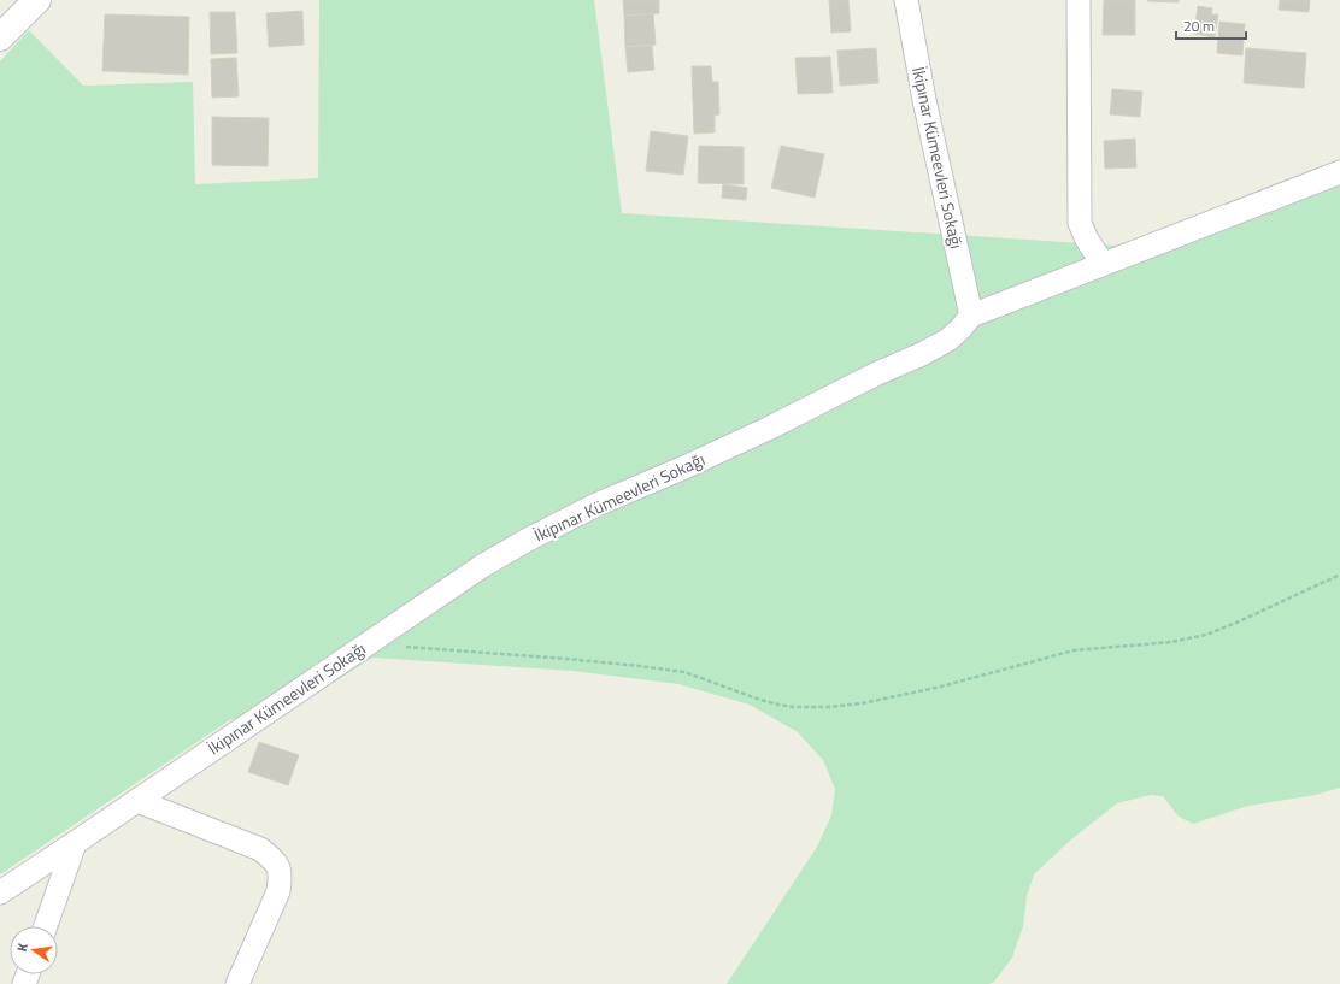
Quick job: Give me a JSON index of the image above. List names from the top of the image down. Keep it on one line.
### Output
{"streets":{"street":["İkipınar Kümeevleri Sokağı"]},"scale_bar":"20 m","north":"left"}
